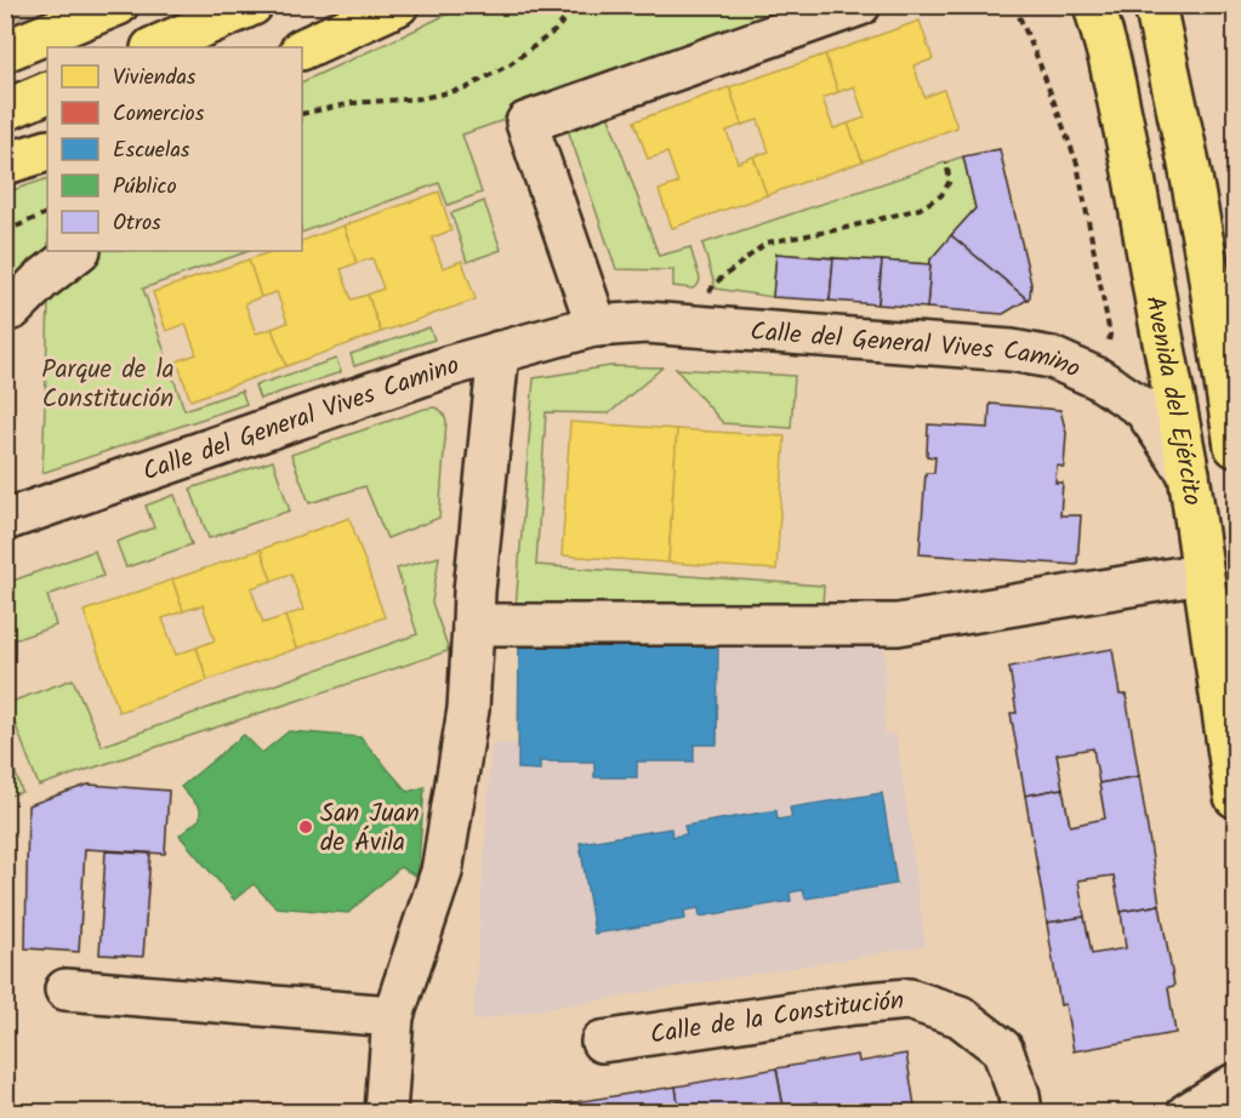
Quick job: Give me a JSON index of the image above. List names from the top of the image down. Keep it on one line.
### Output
{"streets":{"main road":["Avenida del Ejército"],"street":["Calle del General Vives Camino","Calle de la Constitución"]},"crossings":[["Calle del General Vives Camino","Avenida del Ejército"]],"parks":["Parque de la Constitución"],"places":["San Juan de Ávila"],"legend":["Viviendas","Comercios","Escuelas","Público","Otros"]}
